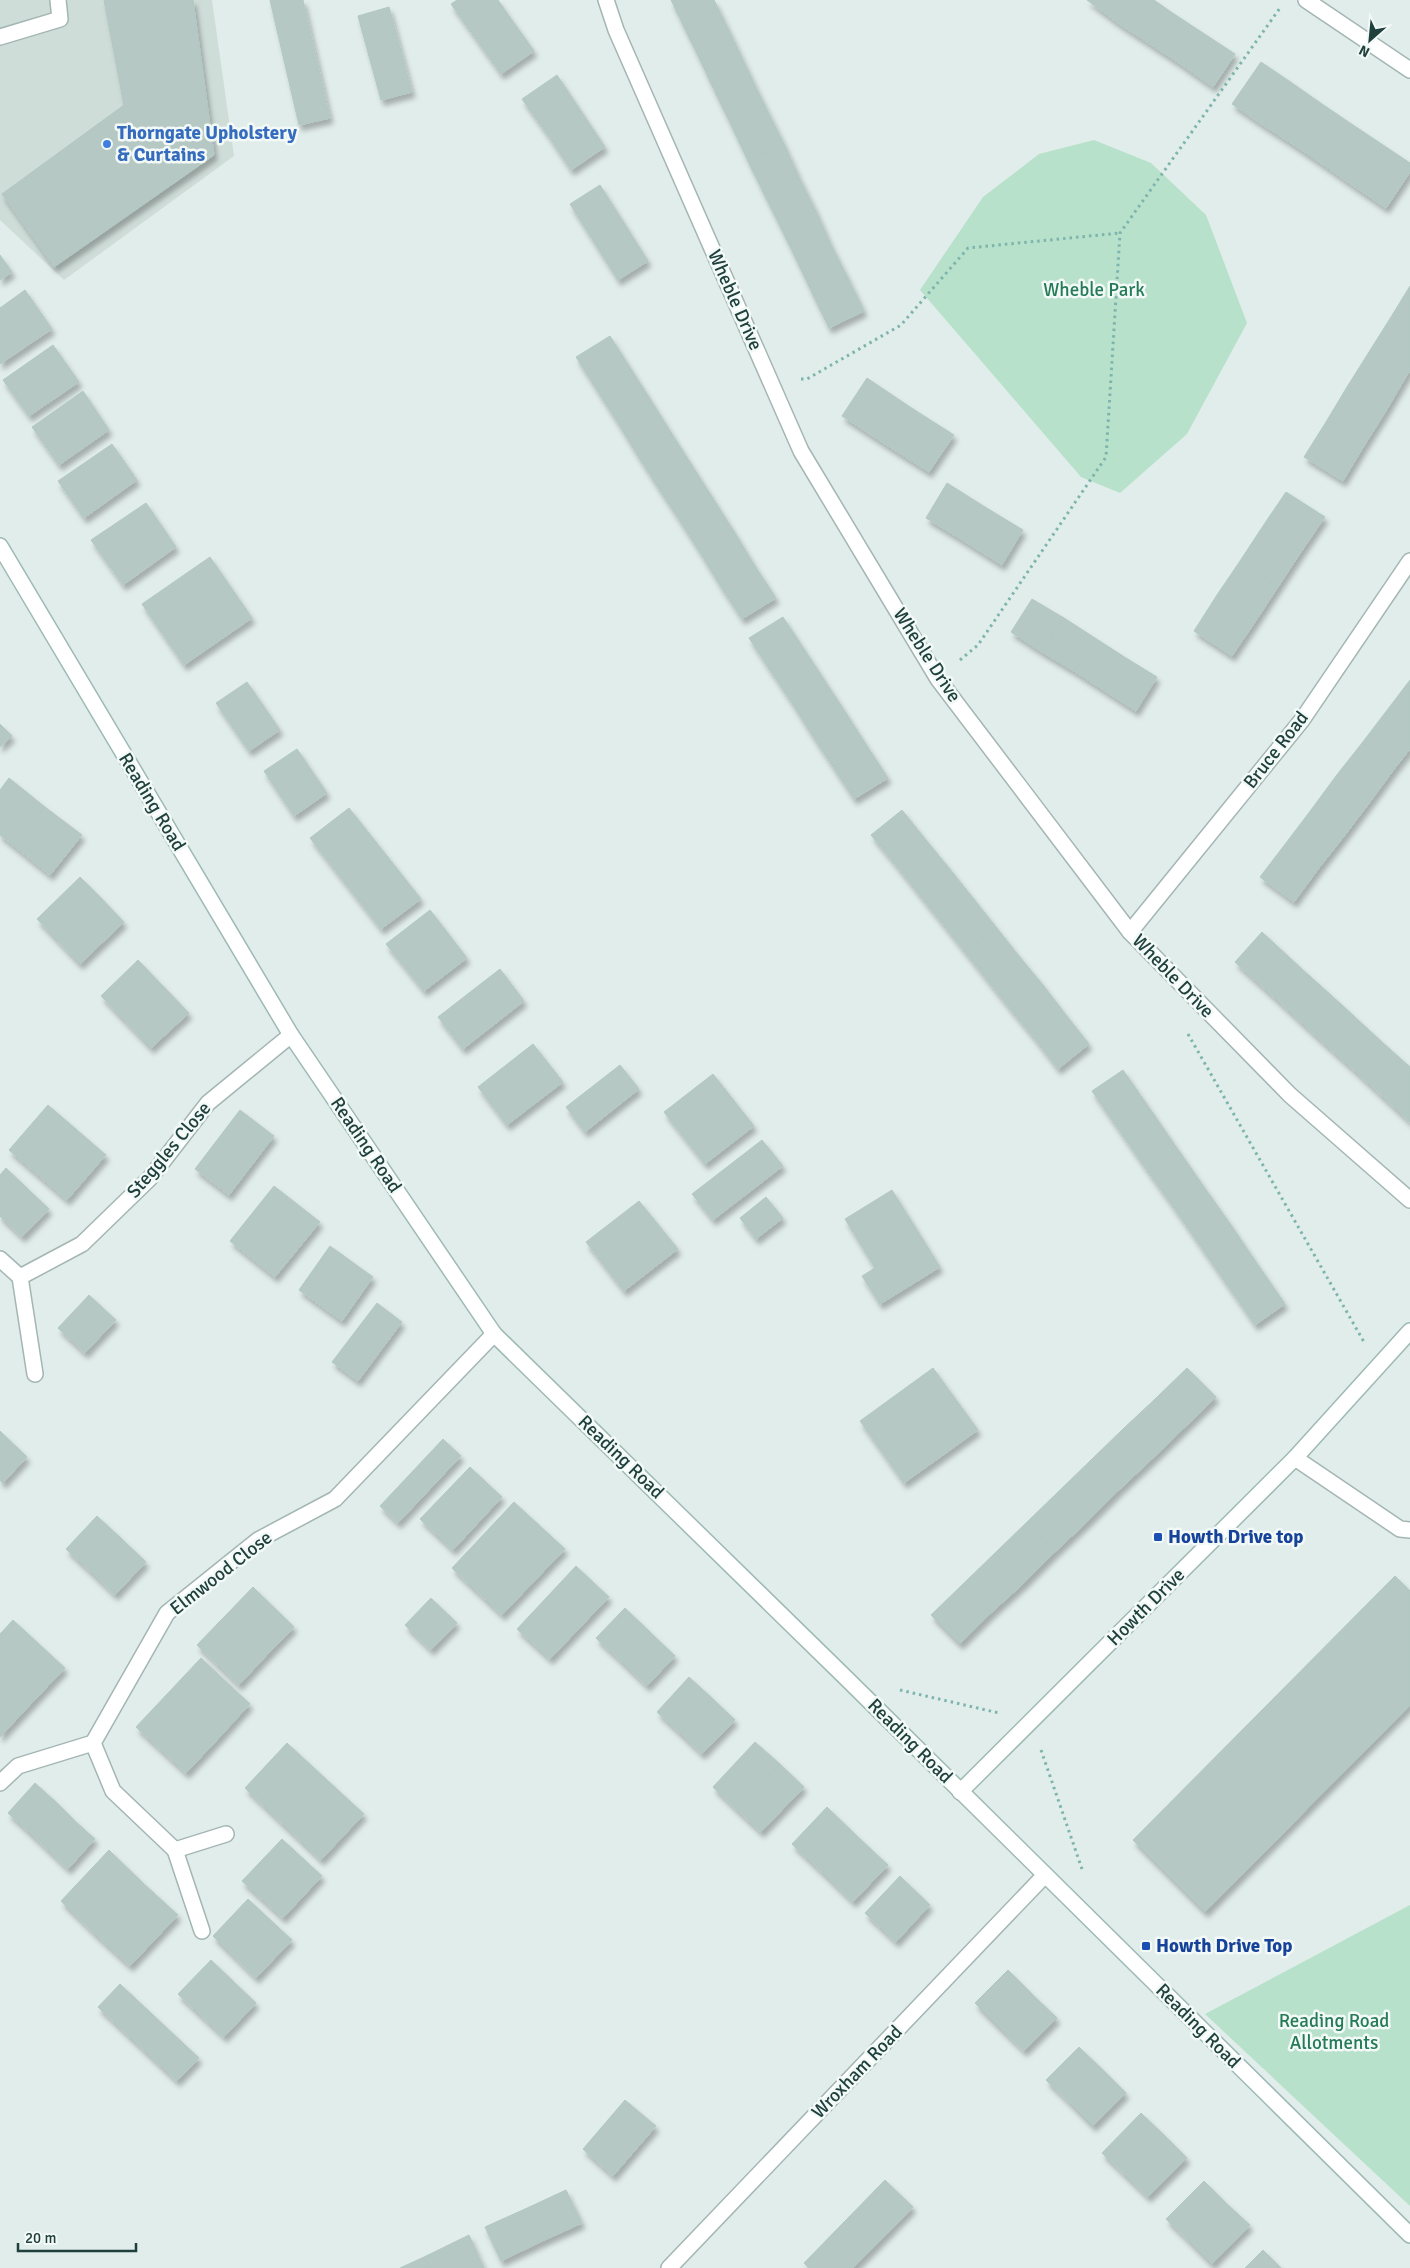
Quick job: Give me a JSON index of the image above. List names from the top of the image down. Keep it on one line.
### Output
{"streets":{"street":["Wheble Drive","Bruce Road","Reading Road","Steggles Close","Elmwood Close","Howth Drive","Wroxham Road"]},"crossings":[["Wheble Drive","Bruce Road"],["Reading Road","Steggles Close"],["Reading Road","Elmwood Close"],["Reading Road","Howth Drive"],["Reading Road","Wroxham Road"]],"parks":["Wheble Park","Reading Road Allotments"],"places":{"other":["Thorngate Upholstery & Curtains"],"transit":["Howth Drive top","Howth Drive Top"]},"scale_bar":"20 m","north":"bottom left"}
